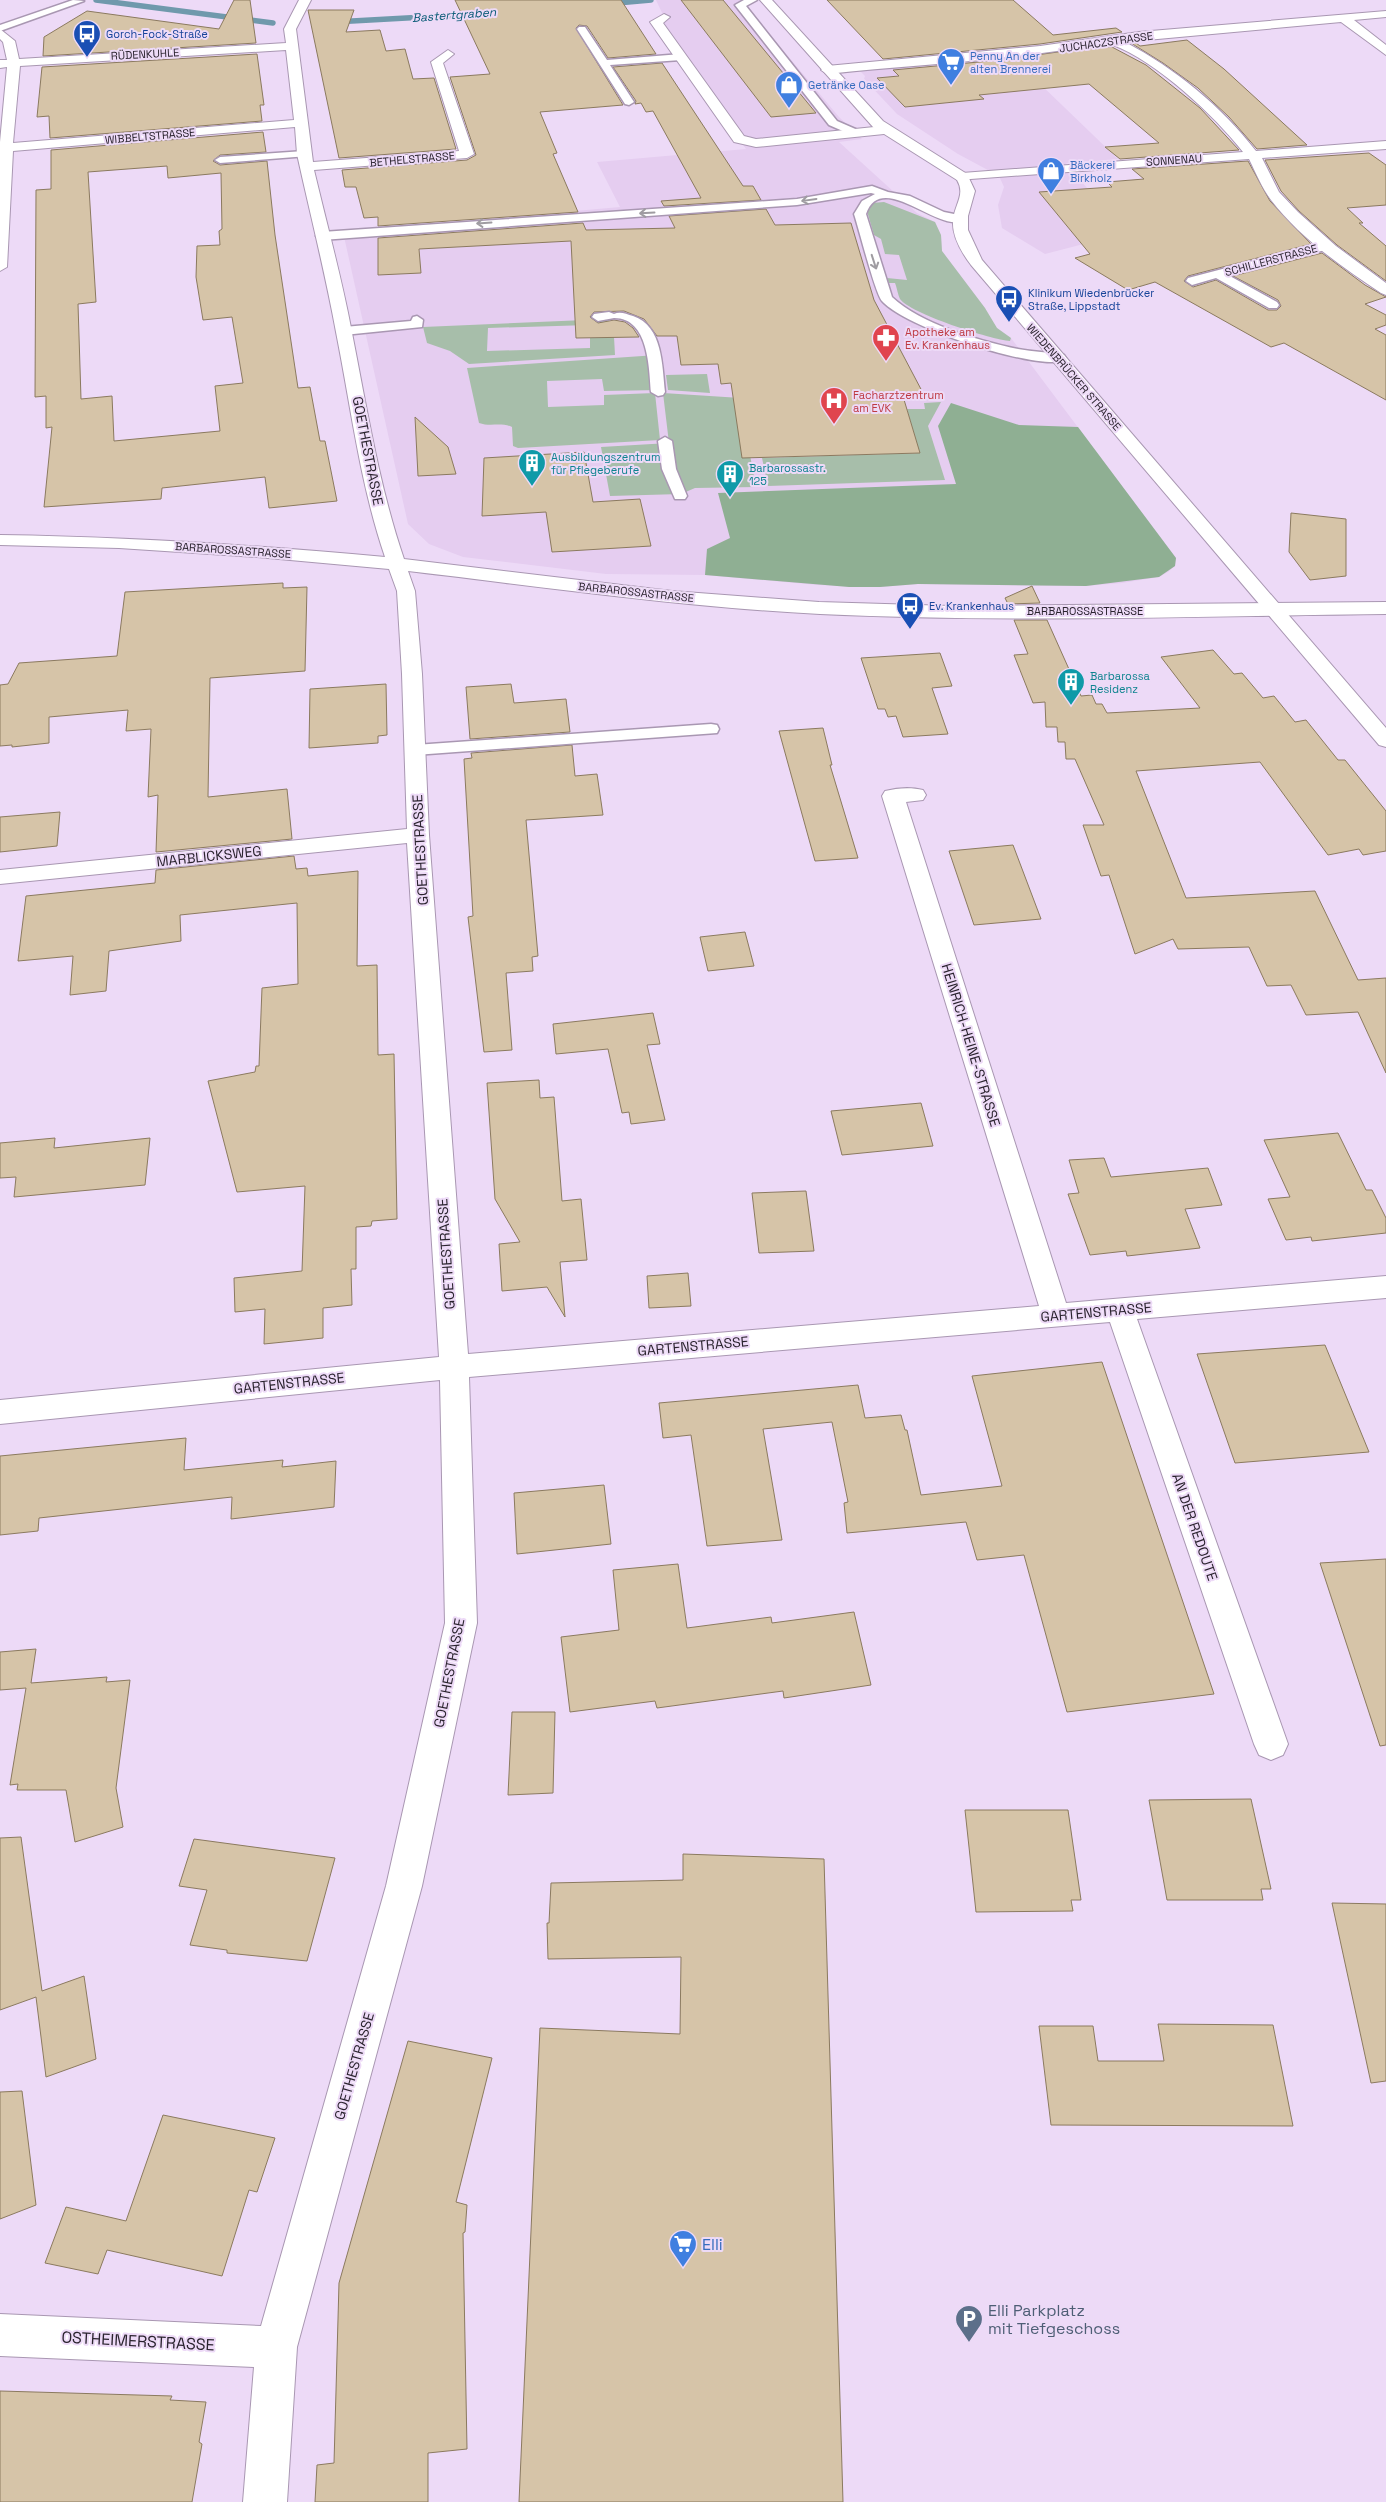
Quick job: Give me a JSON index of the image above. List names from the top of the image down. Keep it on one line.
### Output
{"streets":{"street":["JUCHACZSTRASSE","RÜDENKUHLE","WIBBELTSTRASSE","BETHELSTRASSE","SONNENAU","SCHILLERSTRASSE","WIEDENBRÜCKER STRASSE","GOETHESTRASSE","BARBAROSSASTRASSE","MARBLICKSWEG","HEINRICH-HEINE-STRASSE","GARTENSTRASSE","AN DER REDOUTE","OSTHEIMERSTRASSE"]},"crossings":[["JUCHACZSTRASSE","SCHILLERSTRASSE"],["RÜDENKUHLE","GOETHESTRASSE"],["WIBBELTSTRASSE","GOETHESTRASSE"],["BETHELSTRASSE","GOETHESTRASSE"],["SONNENAU","SCHILLERSTRASSE"],["WIEDENBRÜCKER STRASSE","BARBAROSSASTRASSE"],["GOETHESTRASSE","BARBAROSSASTRASSE"],["GOETHESTRASSE","MARBLICKSWEG"],["GOETHESTRASSE","GARTENSTRASSE"],["GOETHESTRASSE","OSTHEIMERSTRASSE"],["HEINRICH-HEINE-STRASSE","GARTENSTRASSE"],["GARTENSTRASSE","AN DER REDOUTE"]],"water":["Bastertgraben"],"places":{"bus stop":["Gorch-Fock-Straße","Klinikum Wiedenbrücker Straße, Lippstadt","Ev. Krankenhaus"],"supermarket":["Penny An der alten Brennerei","Elli"],"shop":["Getränke Oase","Bäckerei Birkholz"],"pharmacy":["Apotheke am Ev. Krankenhaus"],"hospital":["Facharztzentrum am EVK"],"building":["Ausbildungszentrum für Pflegeberufe","Barbarossastr. 125","Barbarossa Residenz"],"parking":["Elli Parkplatz mit Tiefgeschoss"]}}
